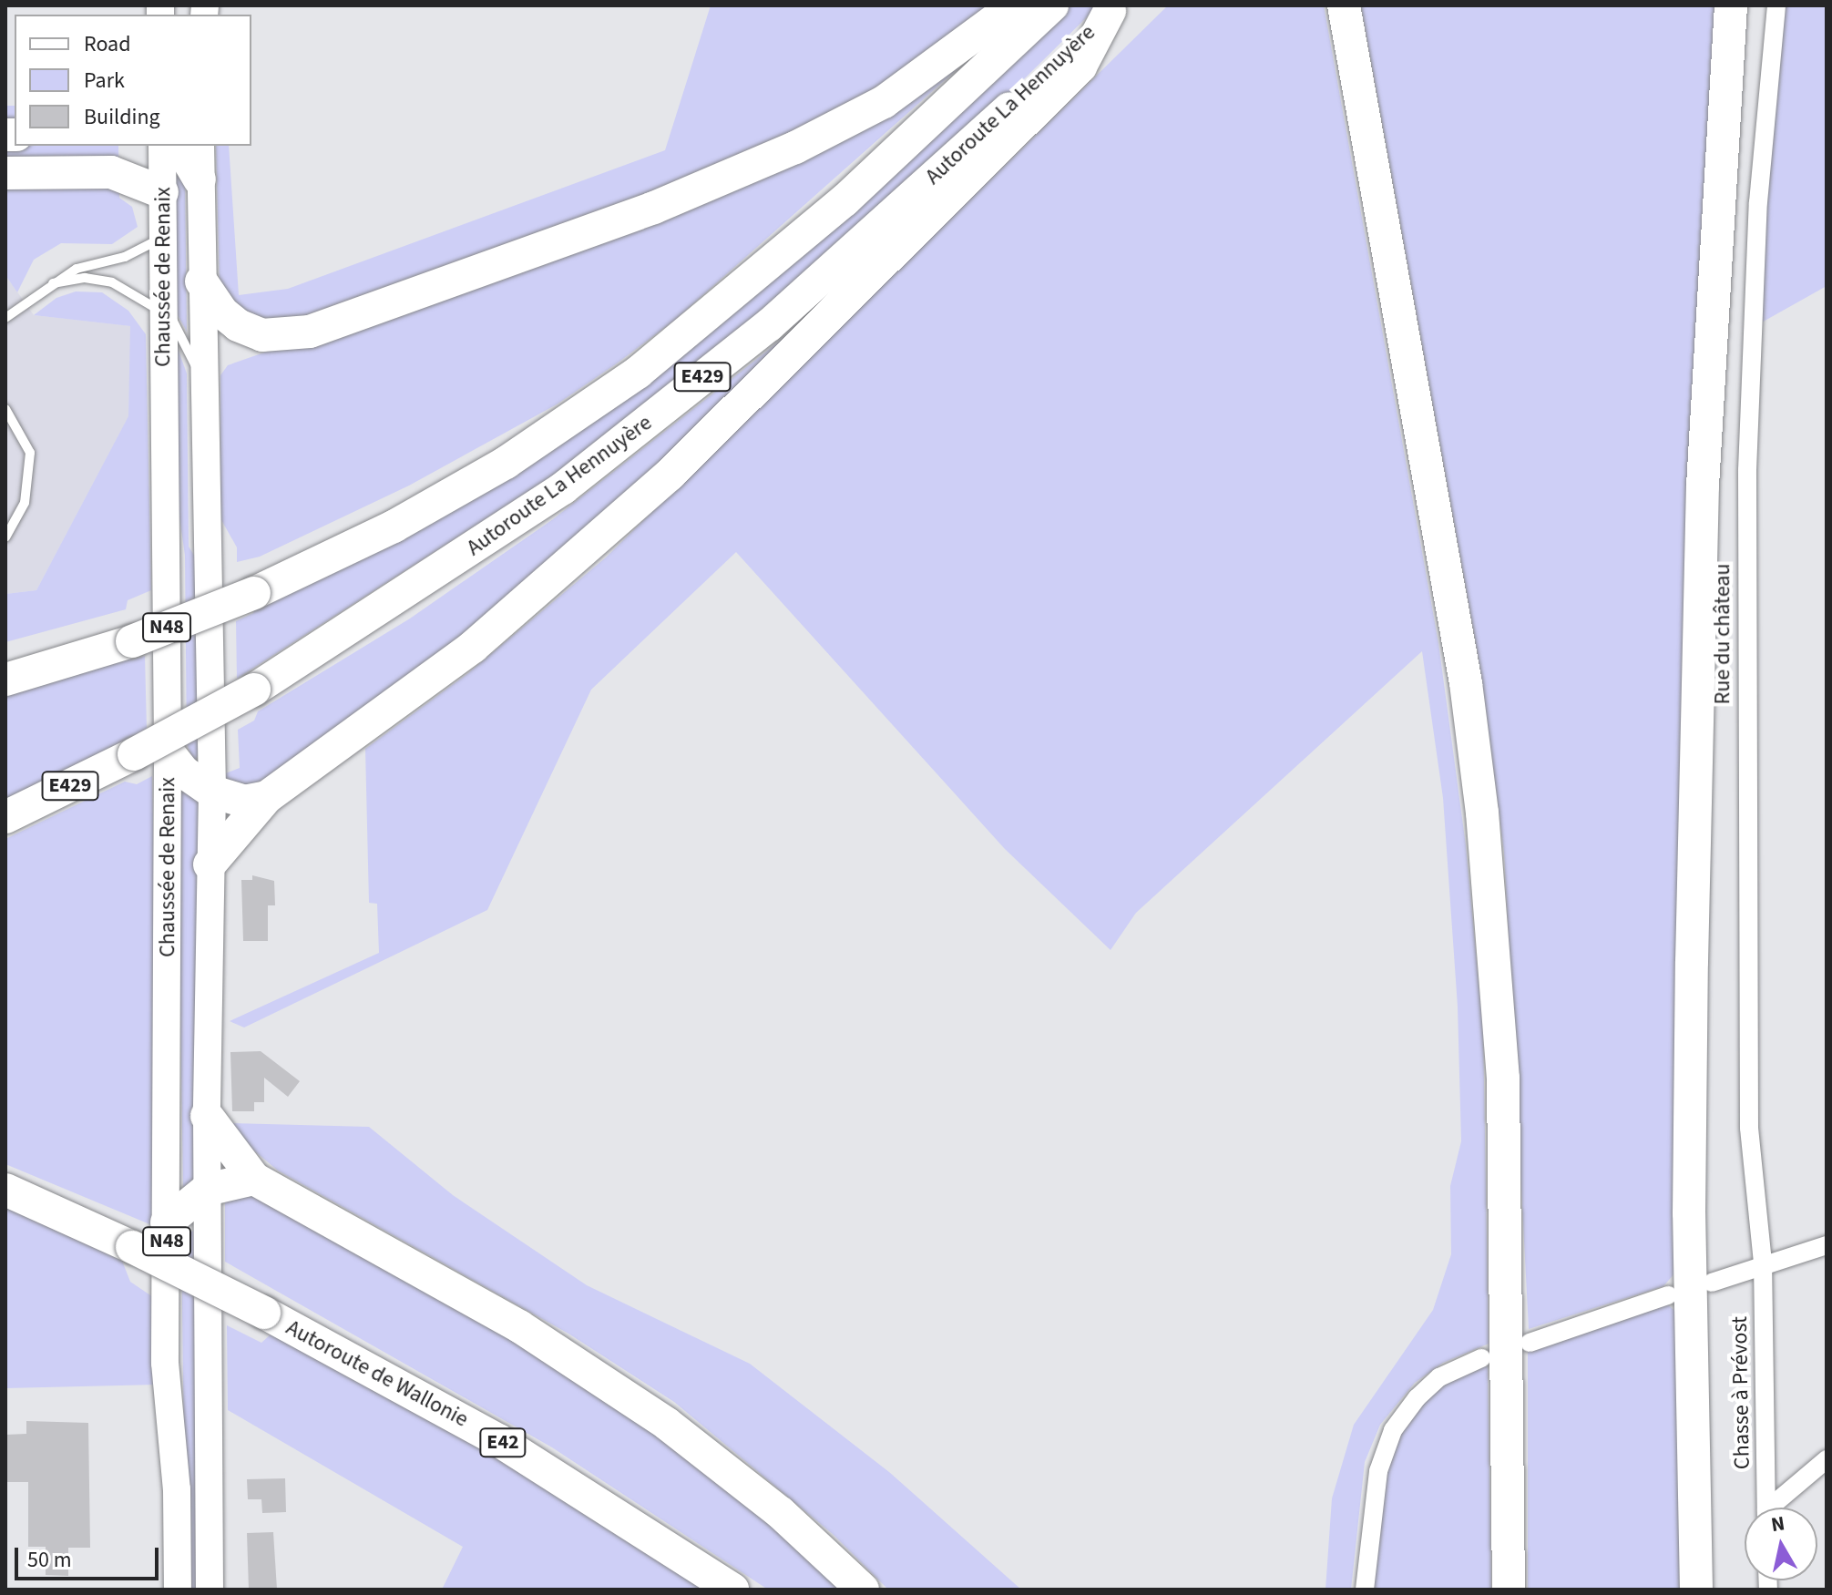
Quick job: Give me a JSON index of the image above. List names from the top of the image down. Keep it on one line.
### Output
{"streets":{"highway":["Autoroute La Hennuyère","E429","Autoroute de Wallonie","E42"],"main road":["Chaussée de Renaix","N48"],"street":["Rue du château","Chasse à Prévost"]},"crossings":[["Rue du château","Chasse à Prévost"]],"legend":["Road","Park","Building"],"scale_bar":"50 m","north":"top"}
